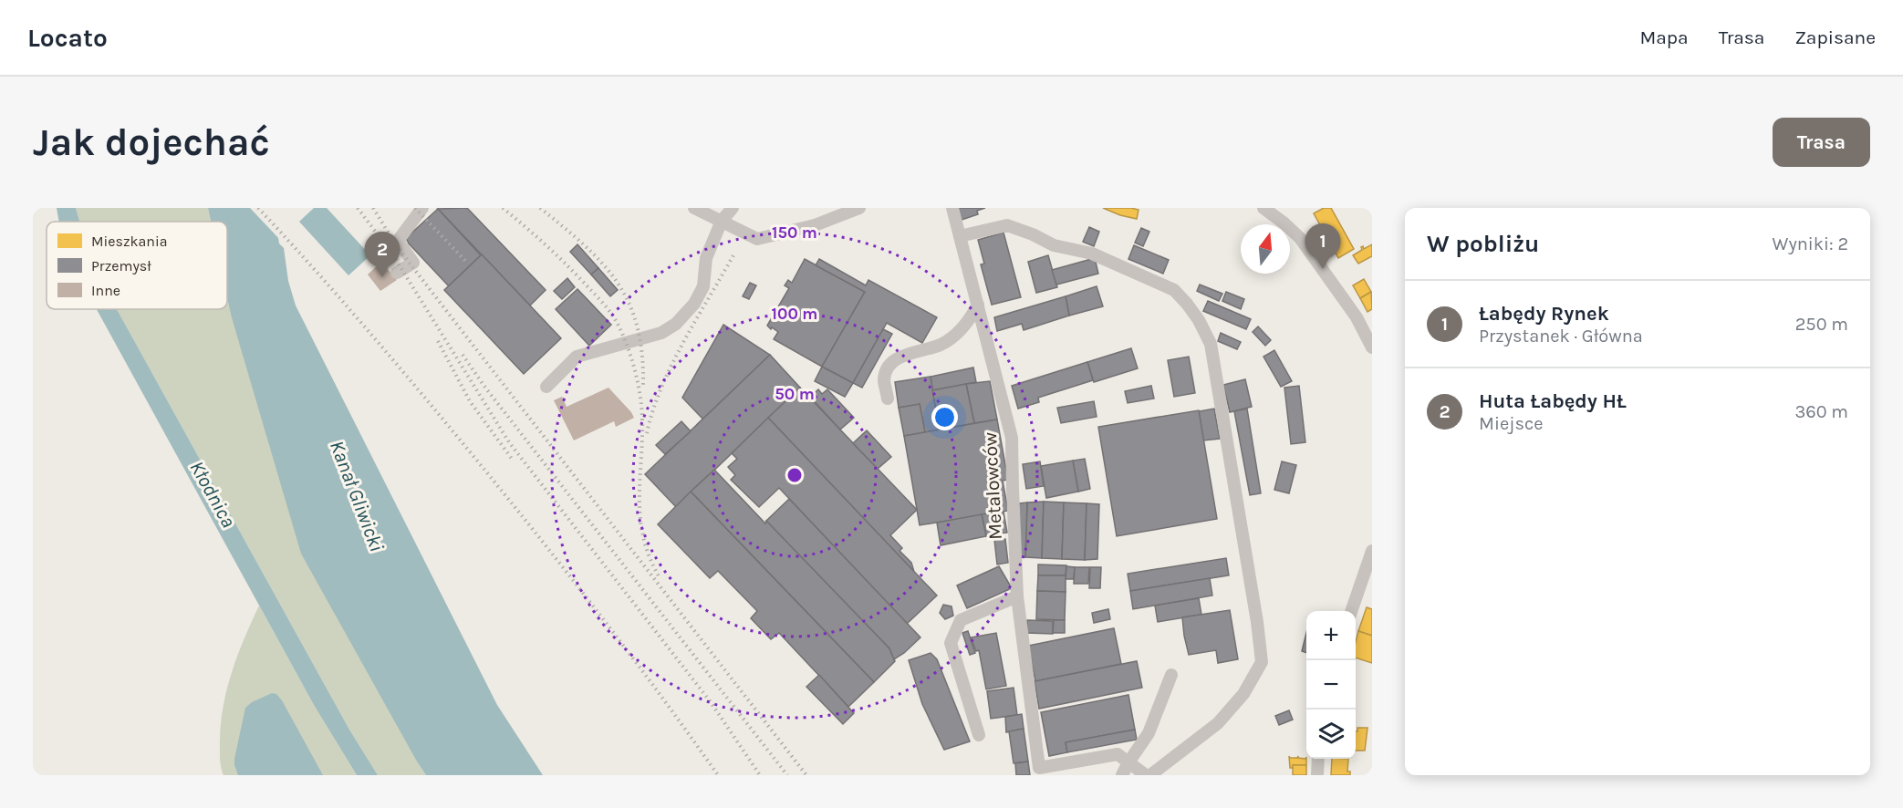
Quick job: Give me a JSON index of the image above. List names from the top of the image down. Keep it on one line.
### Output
{"streets":{"street":["Metalowców"]},"water":["Kłodnica","Kanał Gliwicki"],"legend":["Mieszkania","Przemysł","Inne"],"north":"top","page":{"header":"Locato","nav":["Mapa","Trasa","Zapisane"],"buttons":"Trasa","title":"Jak dojechać","heading":["W pobliżu","Wyniki: 2"],"pins":["1","2"],"list":[{"mark":"1","name":"Łabędy Rynek","note":"Przystanek · Główna","value":"250 m"},{"mark":"2","name":"Huta Łabędy HŁ","note":"Miejsce","value":"360 m"}],"map_buttons":["+","−"]},"rings":["150 m","100 m","50 m"]}
